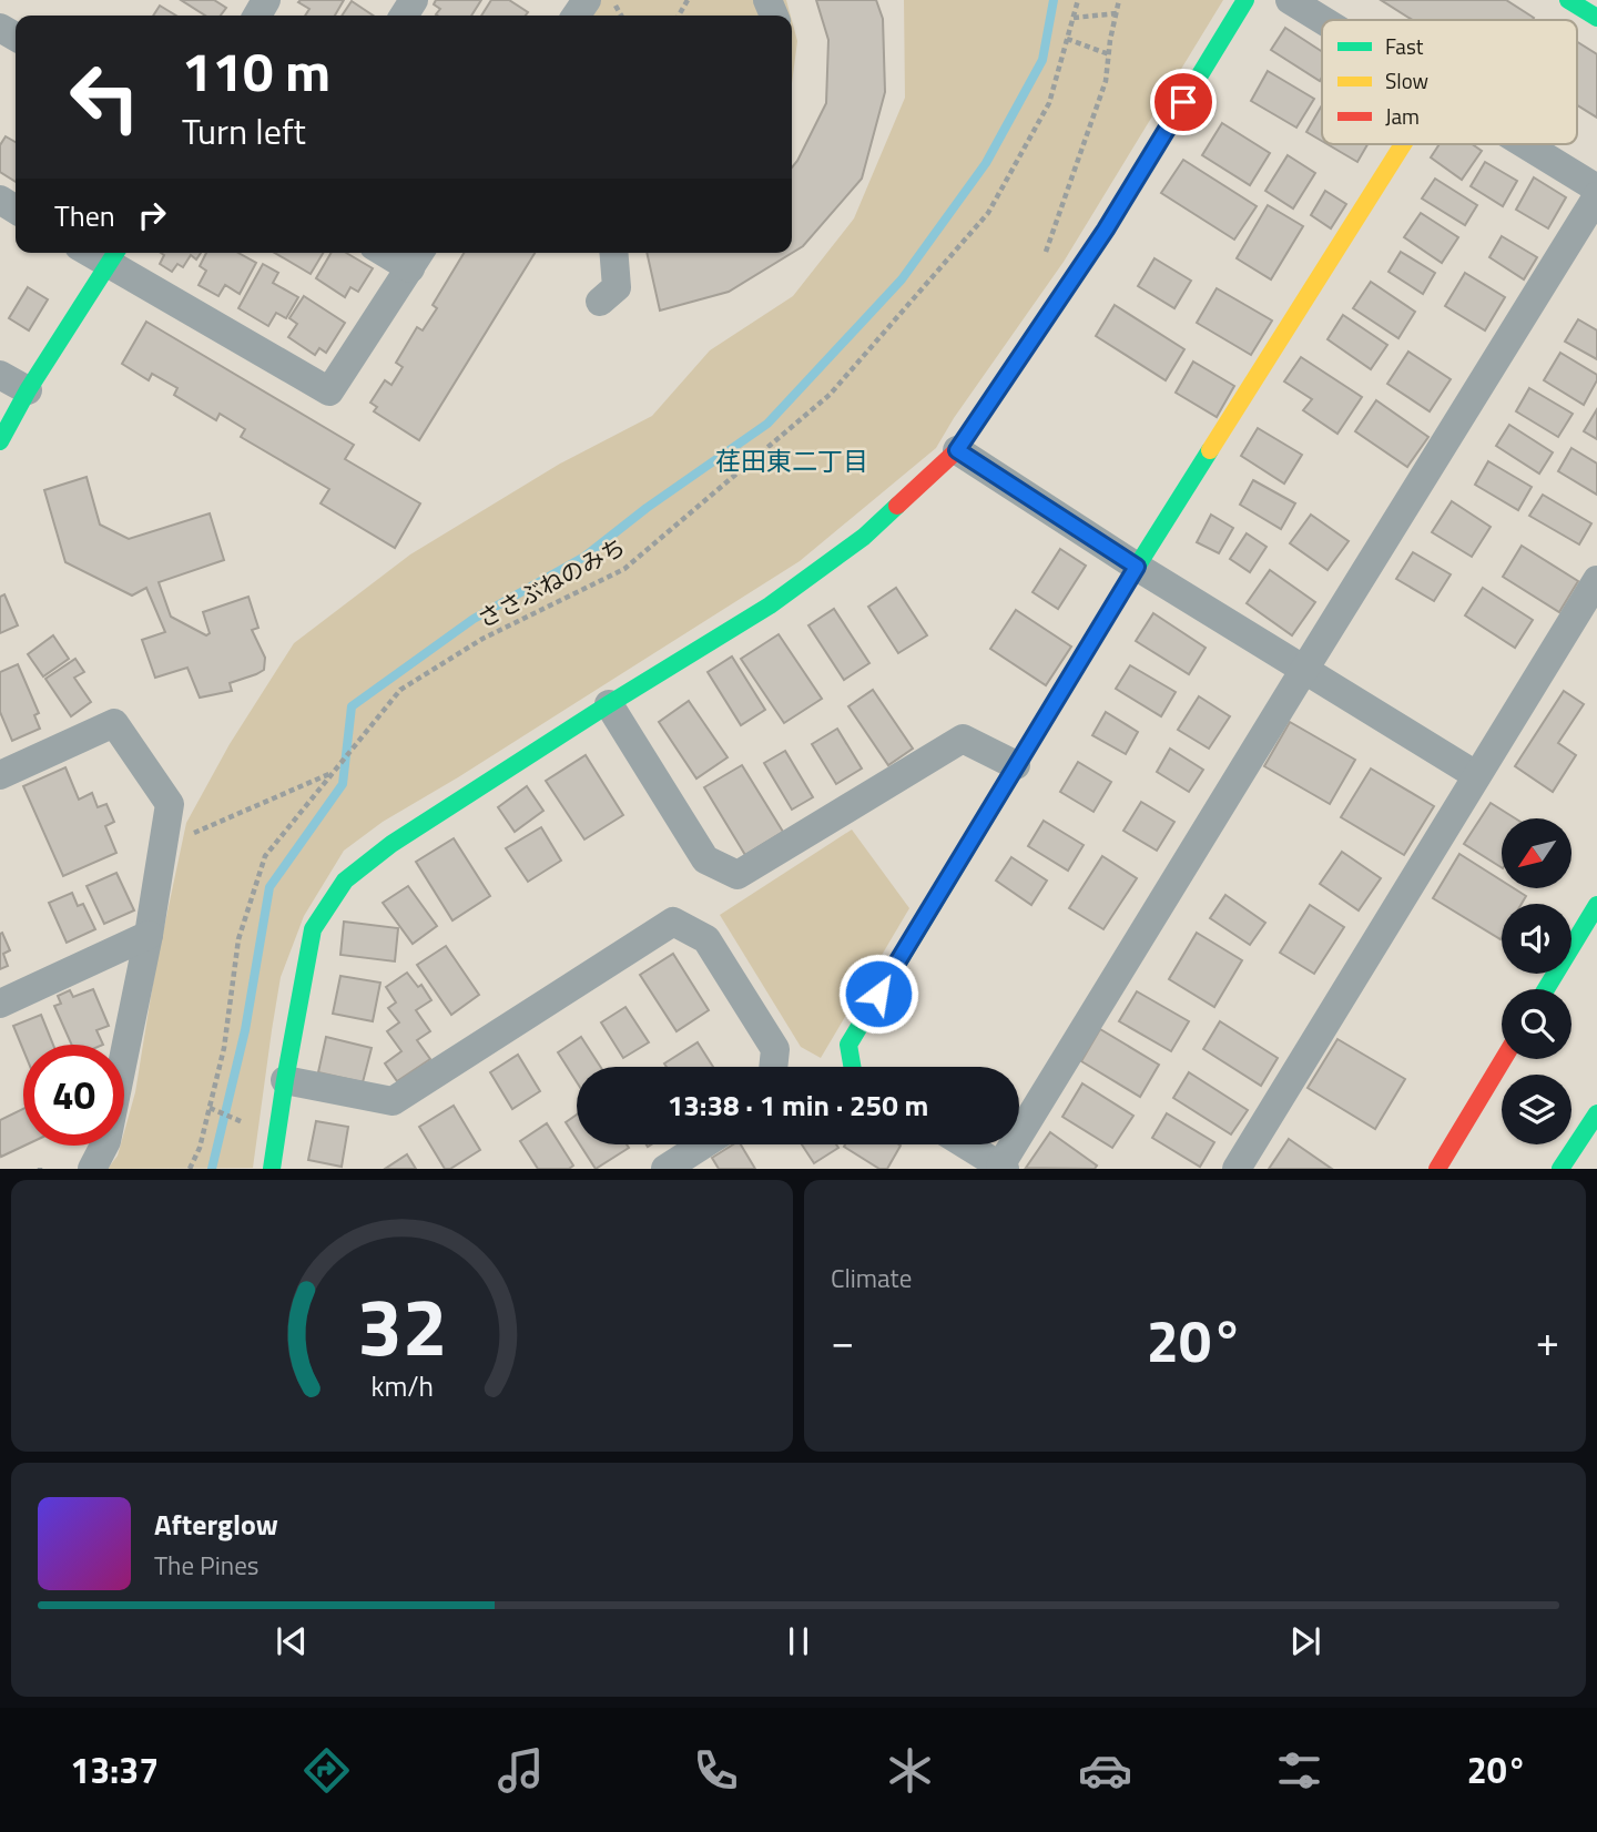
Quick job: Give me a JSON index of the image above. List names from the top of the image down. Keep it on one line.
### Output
{"streets":{"path":["ささぶねのみち"]},"districts":["荏田東二丁目"],"legend":["Fast","Slow","Jam"],"north":"bottom left","page":{"turn":["110 m","Turn left"],"then":"Then","limit":"40","trip":"13:38 · 1 min · 250 m","tile":"Climate","heat":["−","20°","+"],"song":["Afterglow","The Pines"],"tabs":["13:37","20°"],"gauge":["32","km/h"]}}
